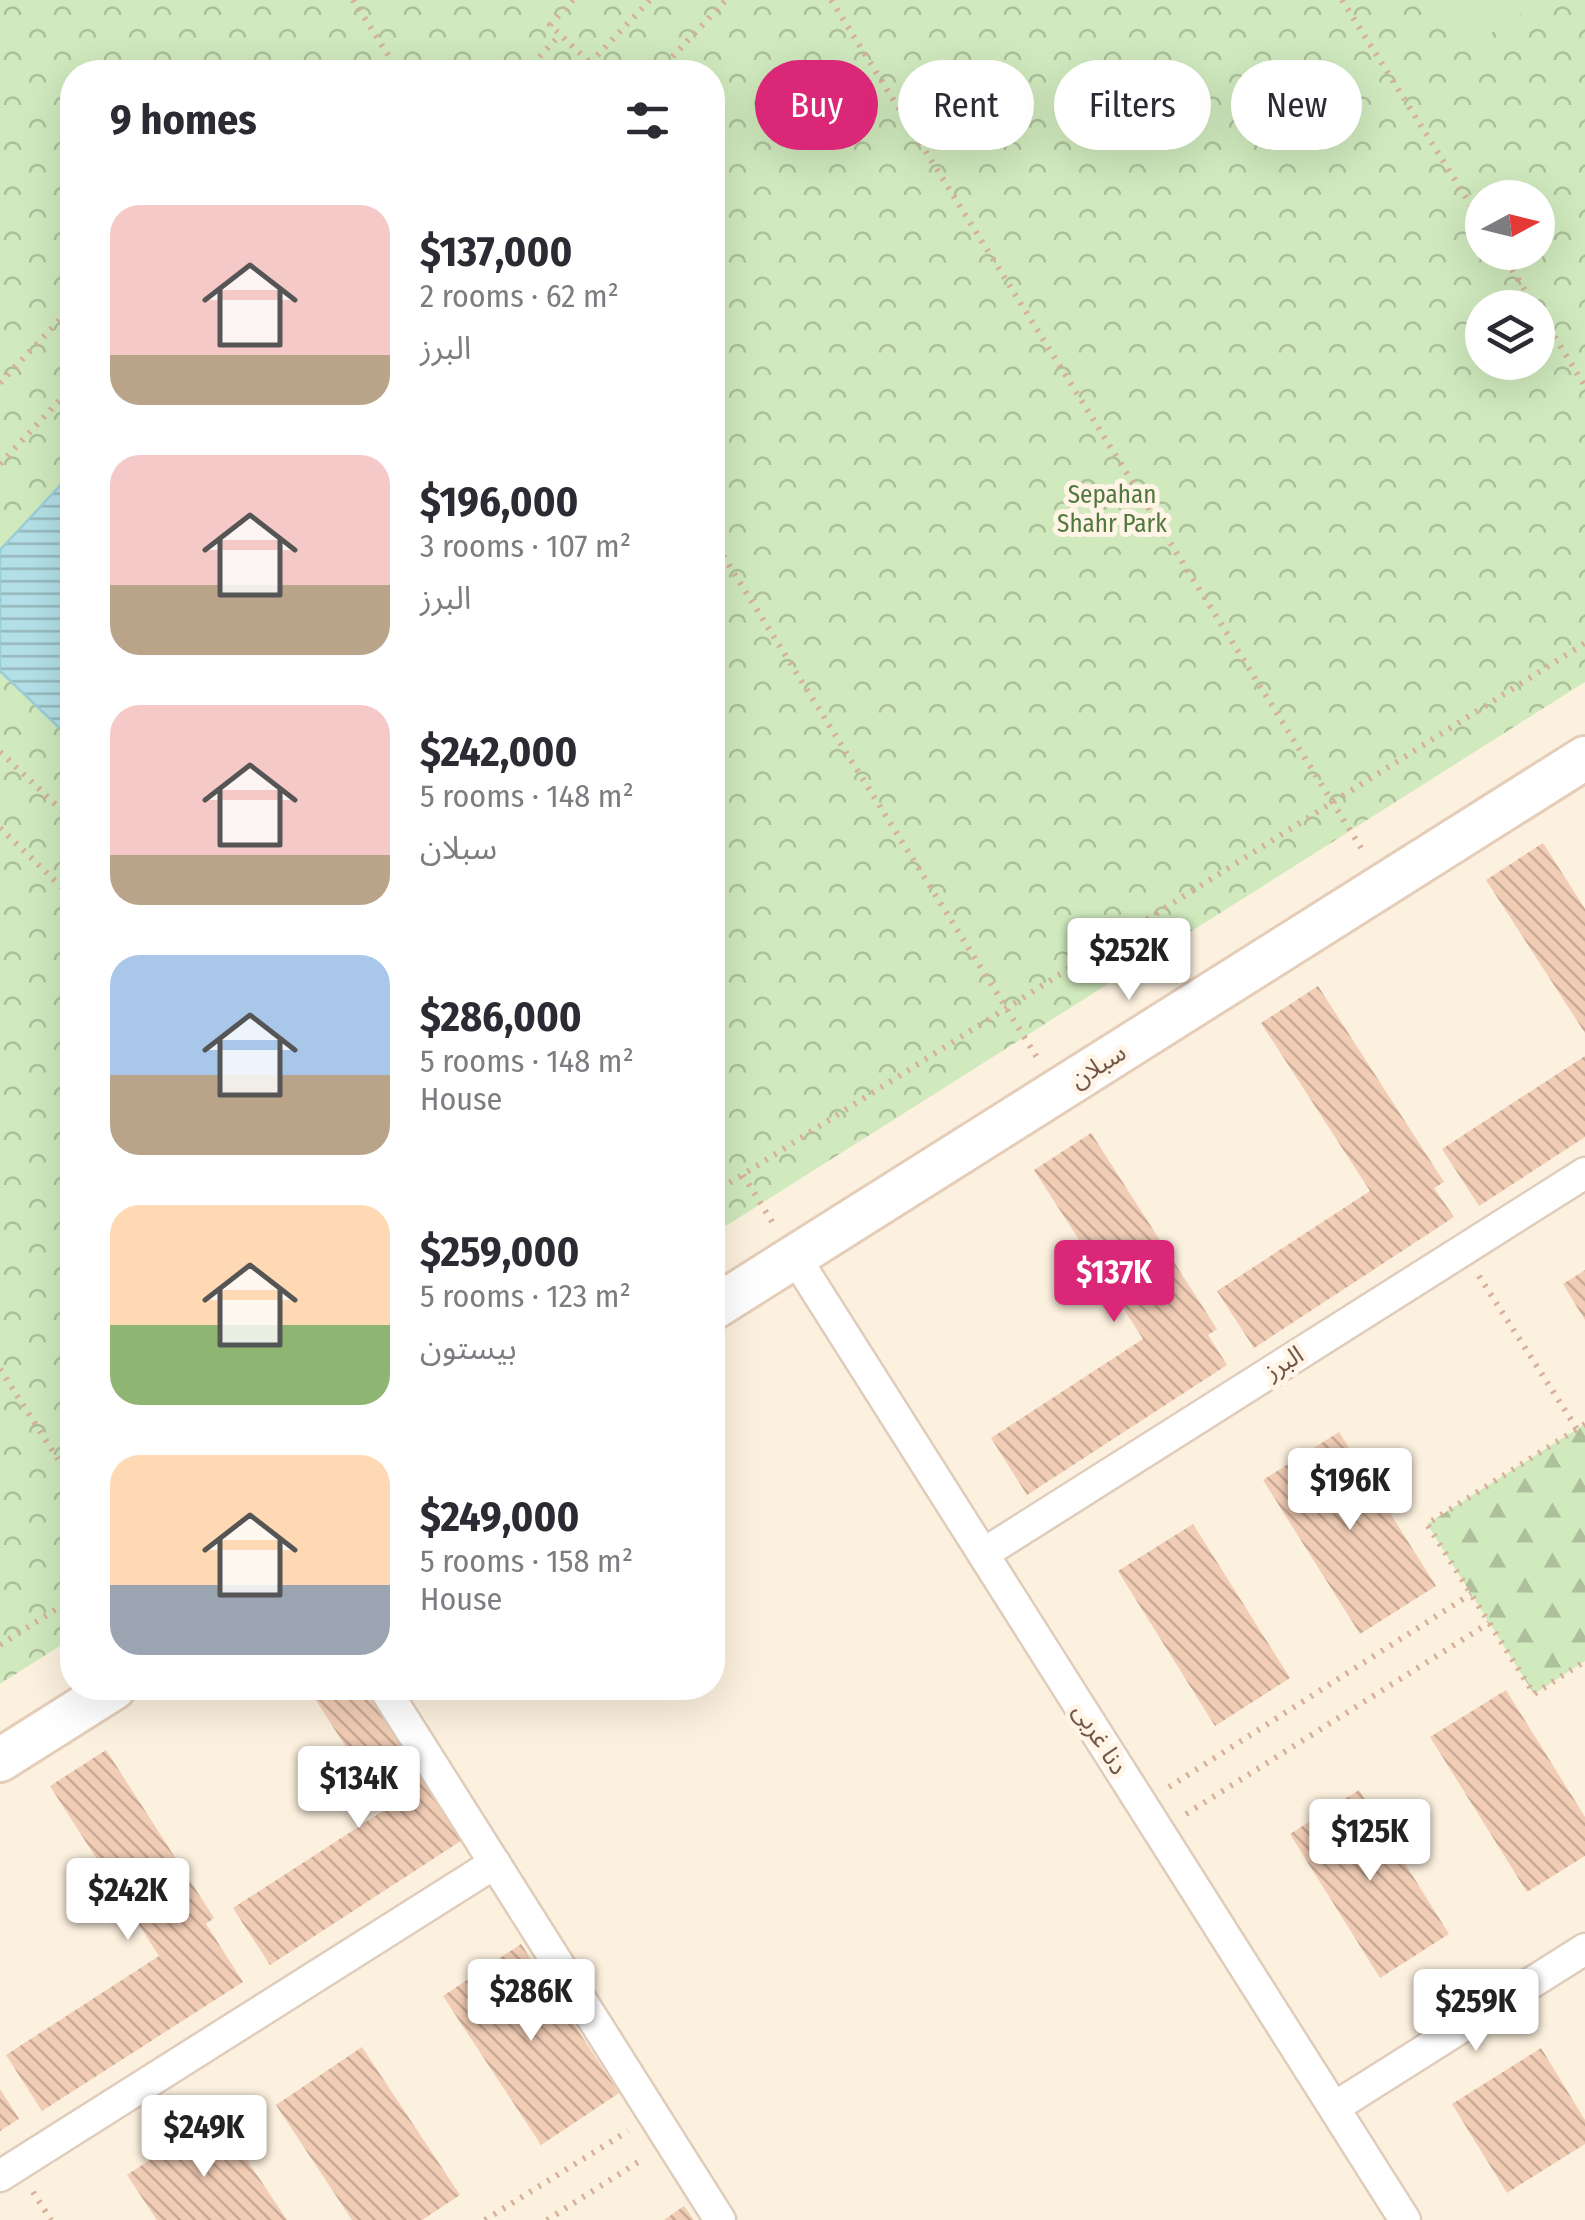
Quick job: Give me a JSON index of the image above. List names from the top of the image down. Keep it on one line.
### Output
{"streets":{"street":["سبلان","البرز","دنا غربی"]},"crossings":[["سبلان","دنا غربی"],["البرز","دنا غربی"]],"parks":["Sepahan Shahr Park"],"north":"right","page":{"chip":["Buy","Rent","Filters","New"],"heading":"9 homes","list":[{"name":"$137,000","note":"2 rooms · 62 m² · البرز"},{"name":"$196,000","note":"3 rooms · 107 m² · البرز"},{"name":"$242,000","note":"5 rooms · 148 m² · سبلان"},{"name":"$286,000","note":"5 rooms · 148 m² · House"},{"name":"$259,000","note":"5 rooms · 123 m² · بیستون"},{"name":"$249,000","note":"5 rooms · 158 m² · House"}],"price":["$252K","$137K","$196K","$134K","$125K","$242K","$286K","$259K","$249K"]}}
